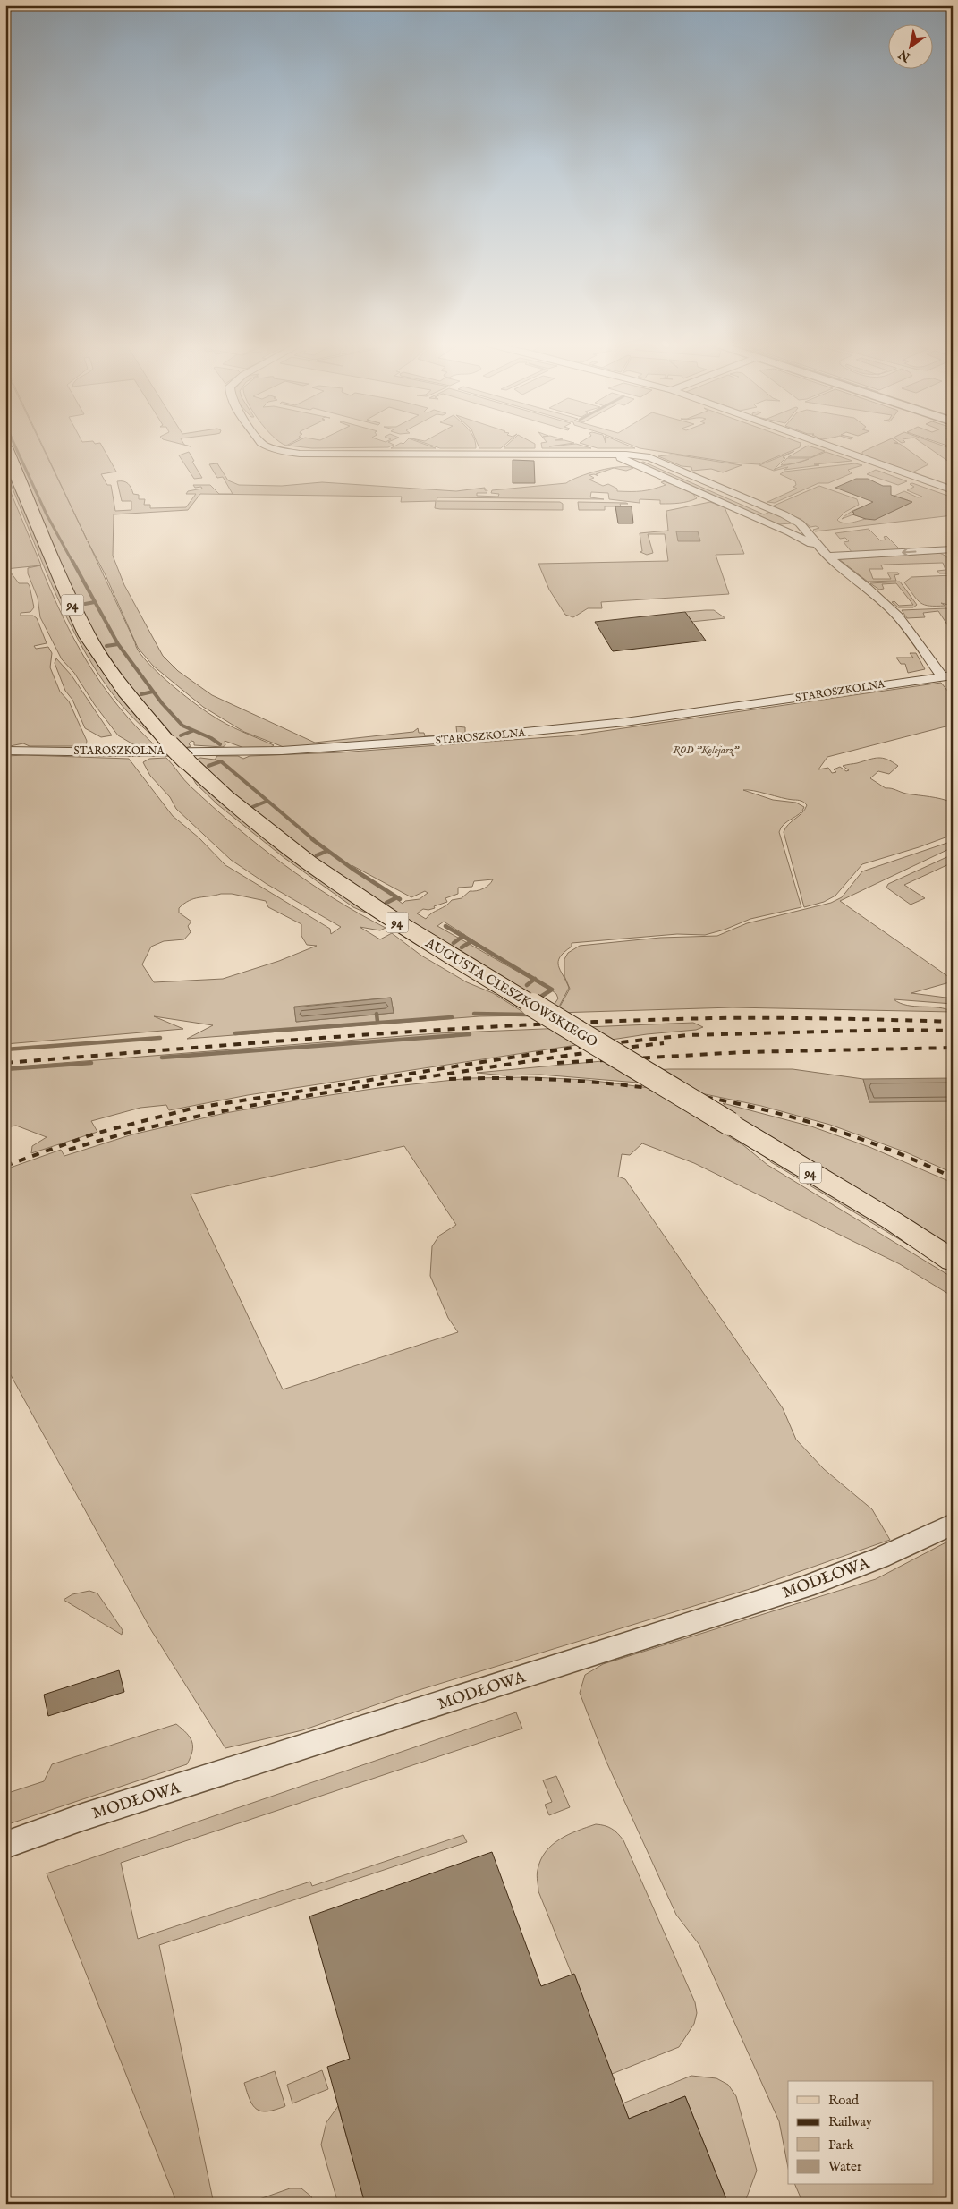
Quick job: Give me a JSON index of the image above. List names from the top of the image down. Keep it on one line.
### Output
{"streets":{"main road":["94","AUGUSTA CIESZKOWSKIEGO"],"street":["STAROSZKOLNA","MODŁOWA"]},"parks":["ROD \"Kolejarz\""],"legend":["Road","Railway","Park","Water"],"north":"bottom left"}
